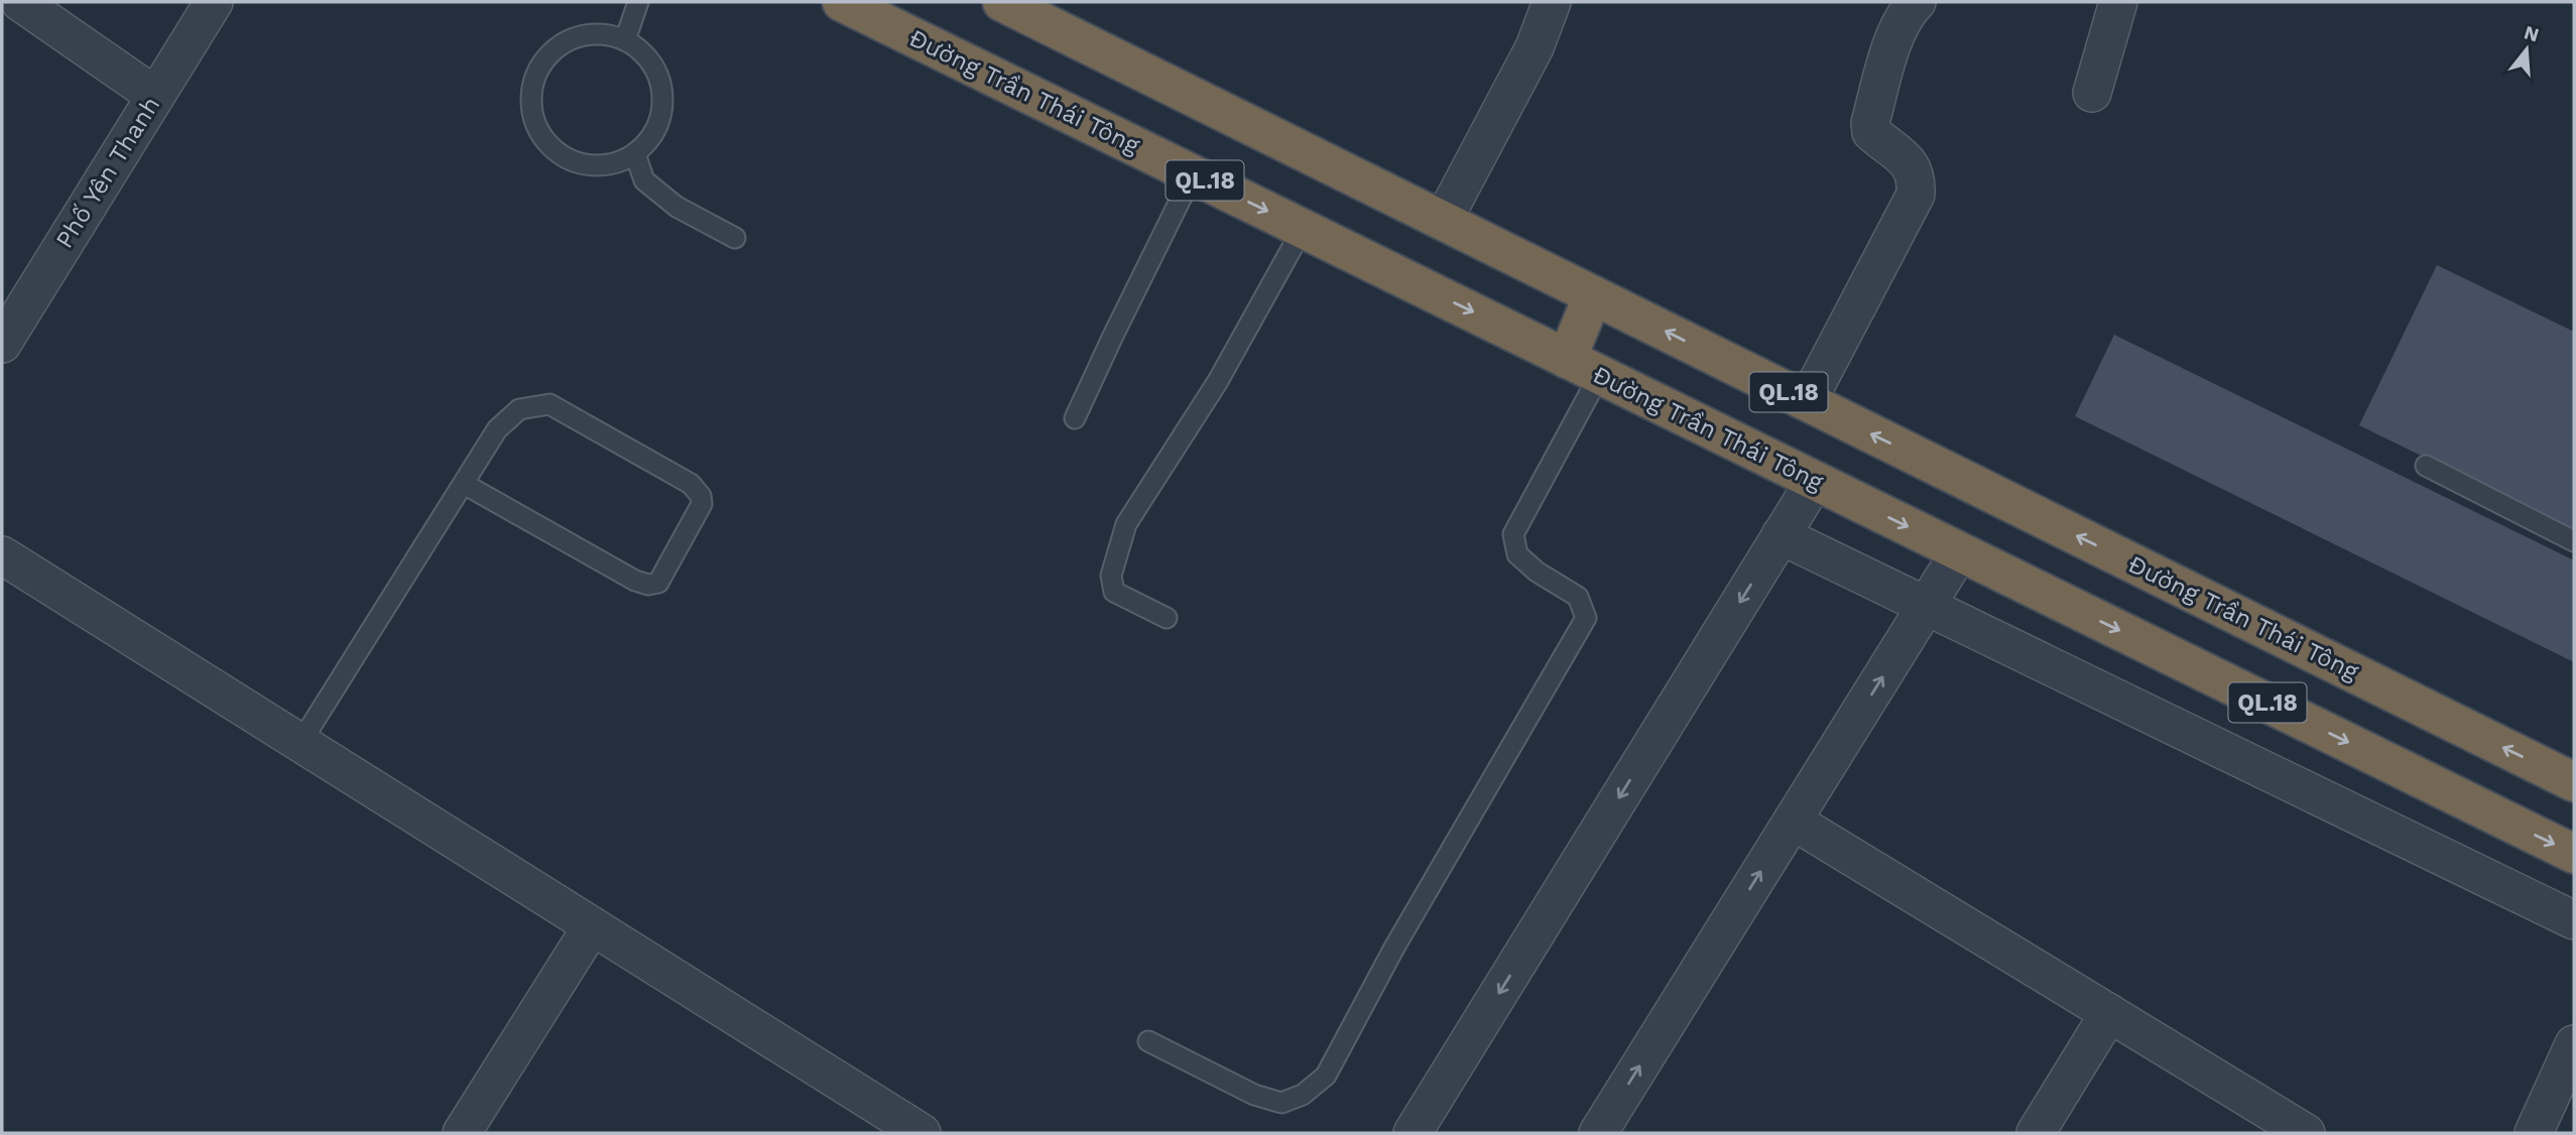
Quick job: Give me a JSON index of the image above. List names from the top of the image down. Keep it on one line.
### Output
{"streets":{"highway":["Đường Trần Thái Tông","QL.18"],"street":["Phố Yên Thanh"]},"north":"top"}
